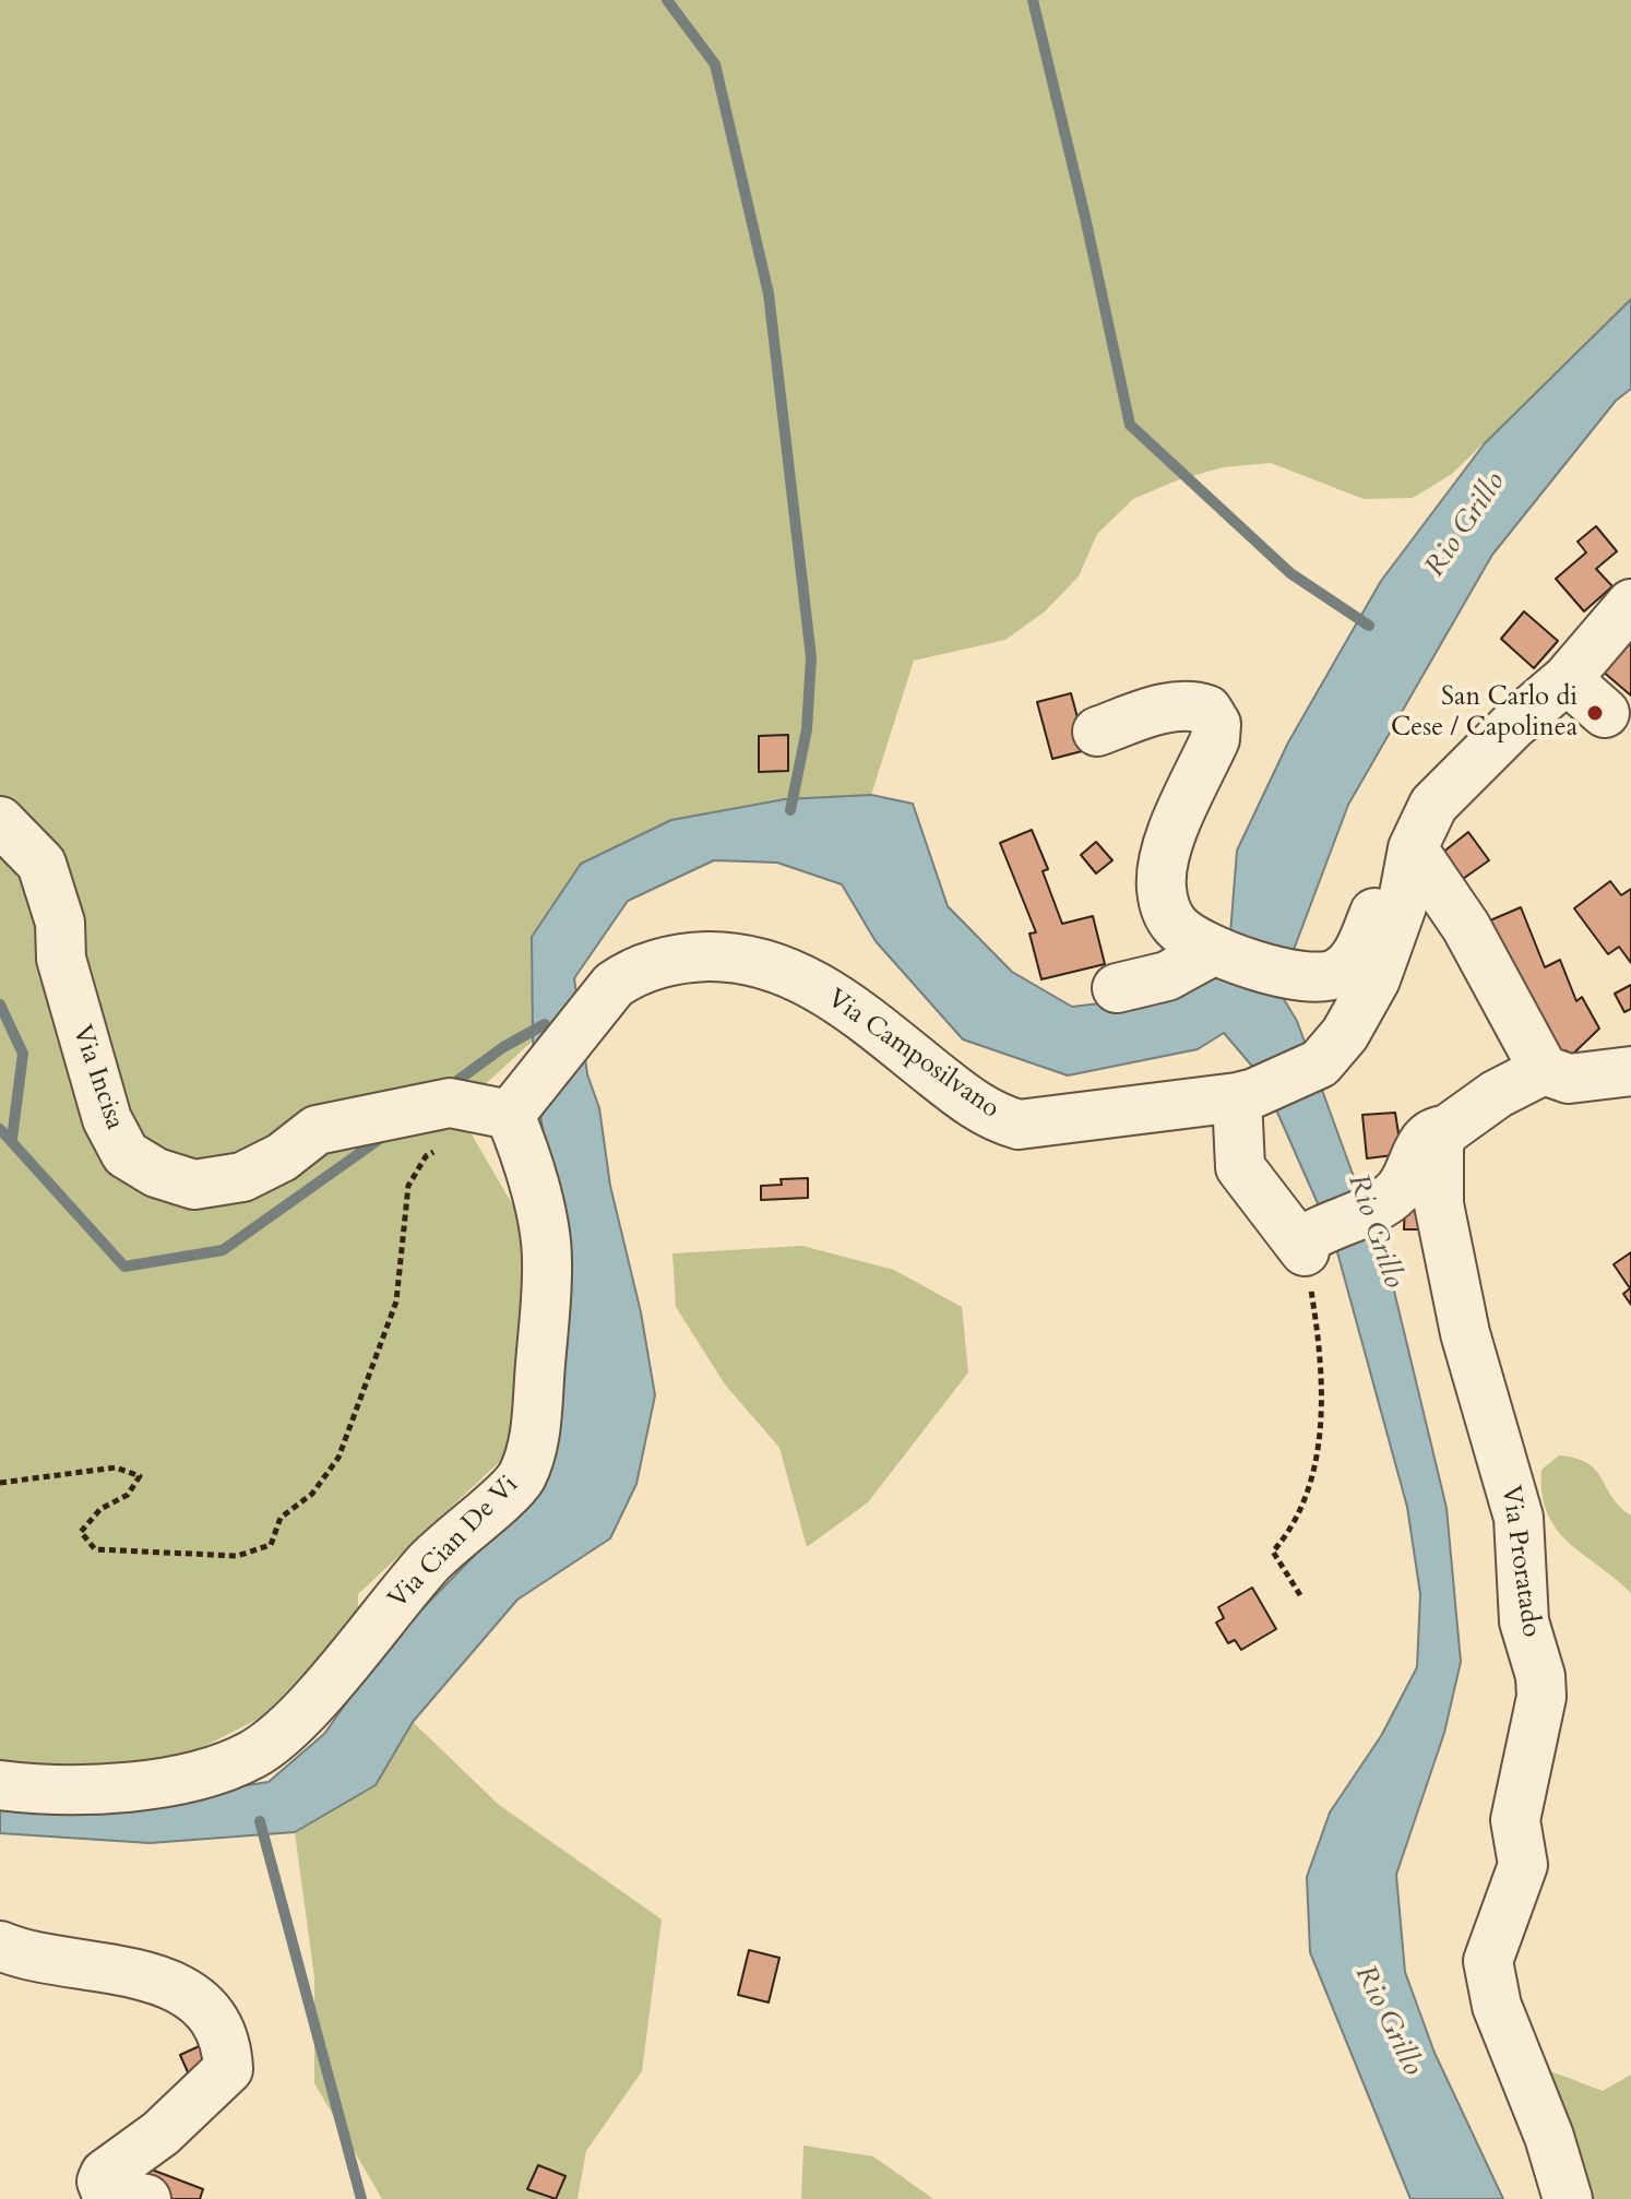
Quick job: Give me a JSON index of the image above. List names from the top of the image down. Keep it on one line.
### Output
{"streets":{"street":["Via Camposilvano","Via Incisa","Via Cian De Vi","Via Proratado"]},"crossings":[["Via Camposilvano","Via Incisa"],["Via Camposilvano","Via Cian De Vi"],["Via Incisa","Via Cian De Vi"]],"water":["Rio Grillo"],"places":["San Carlo di Cese / Capolinea"]}
